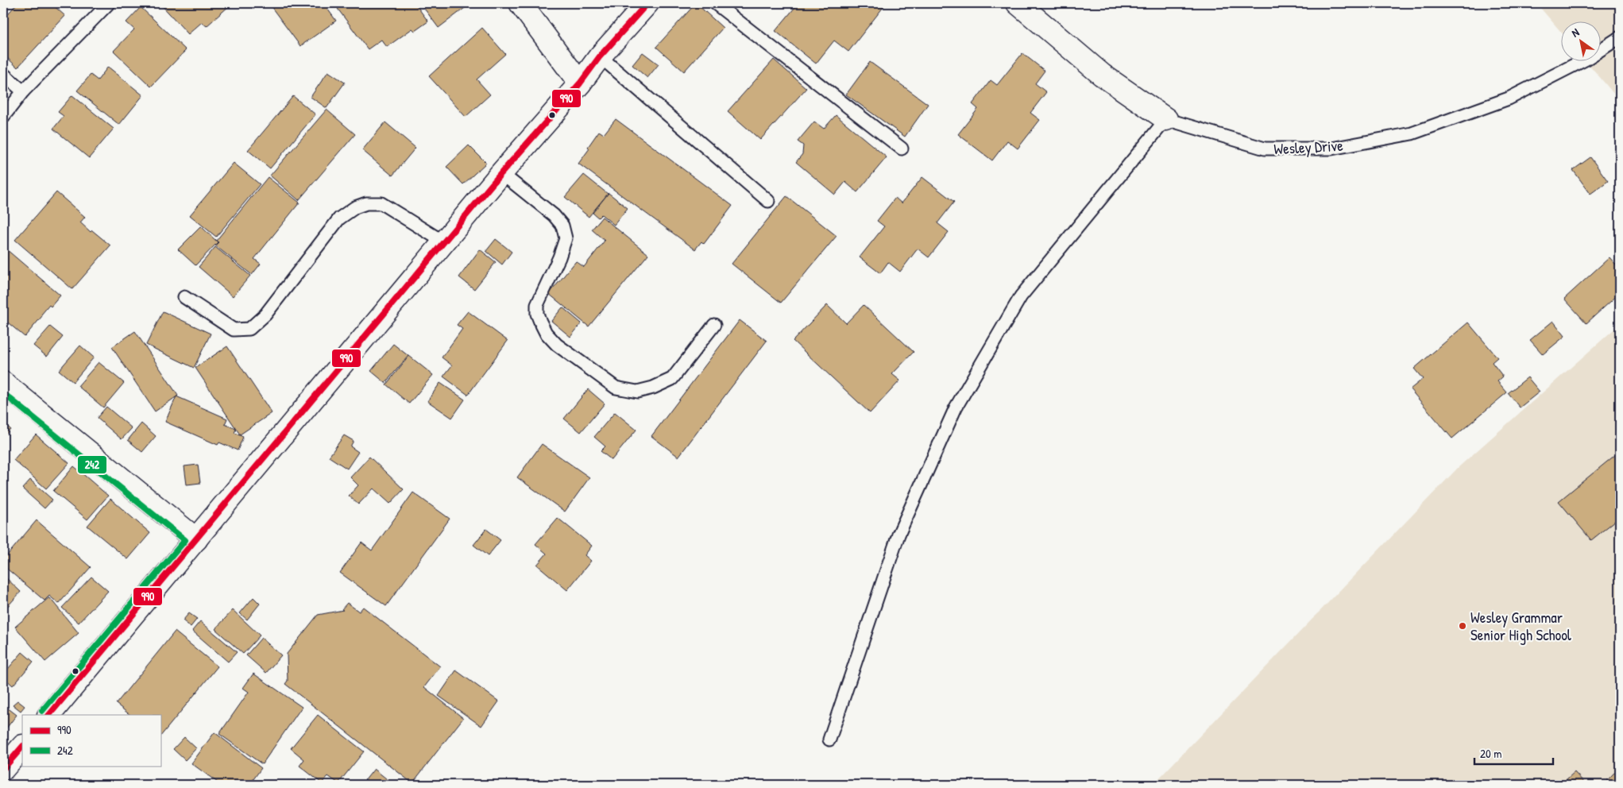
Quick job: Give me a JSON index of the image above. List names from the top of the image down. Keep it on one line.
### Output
{"streets":{"street":["Wesley Drive"]},"places":["Wesley Grammar Senior High School"],"lines":["transit line 990","transit line 242"],"legend":["990","242"],"scale_bar":"20 m","north":"top left"}
